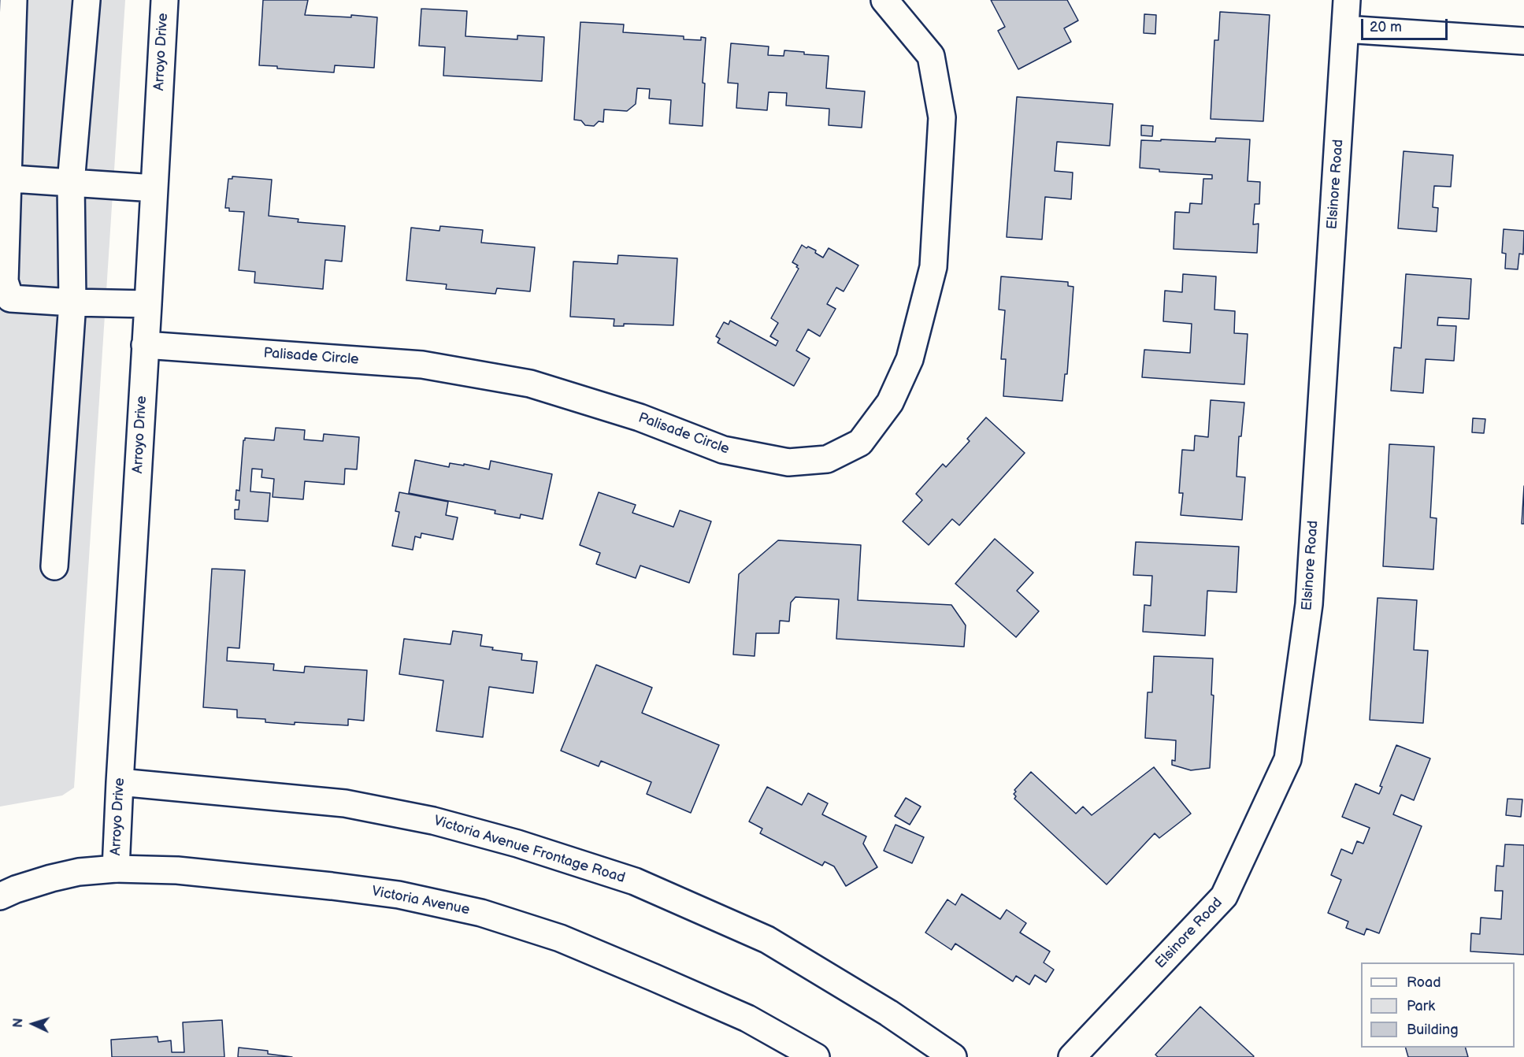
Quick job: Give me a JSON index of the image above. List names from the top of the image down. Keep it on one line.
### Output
{"streets":{"street":["Arroyo Drive","Elsinore Road","Palisade Circle","Victoria Avenue Frontage Road","Victoria Avenue"]},"crossings":[["Arroyo Drive","Palisade Circle"],["Arroyo Drive","Victoria Avenue Frontage Road"],["Arroyo Drive","Victoria Avenue"]],"legend":["Road","Park","Building"],"scale_bar":"20 m","north":"left"}
